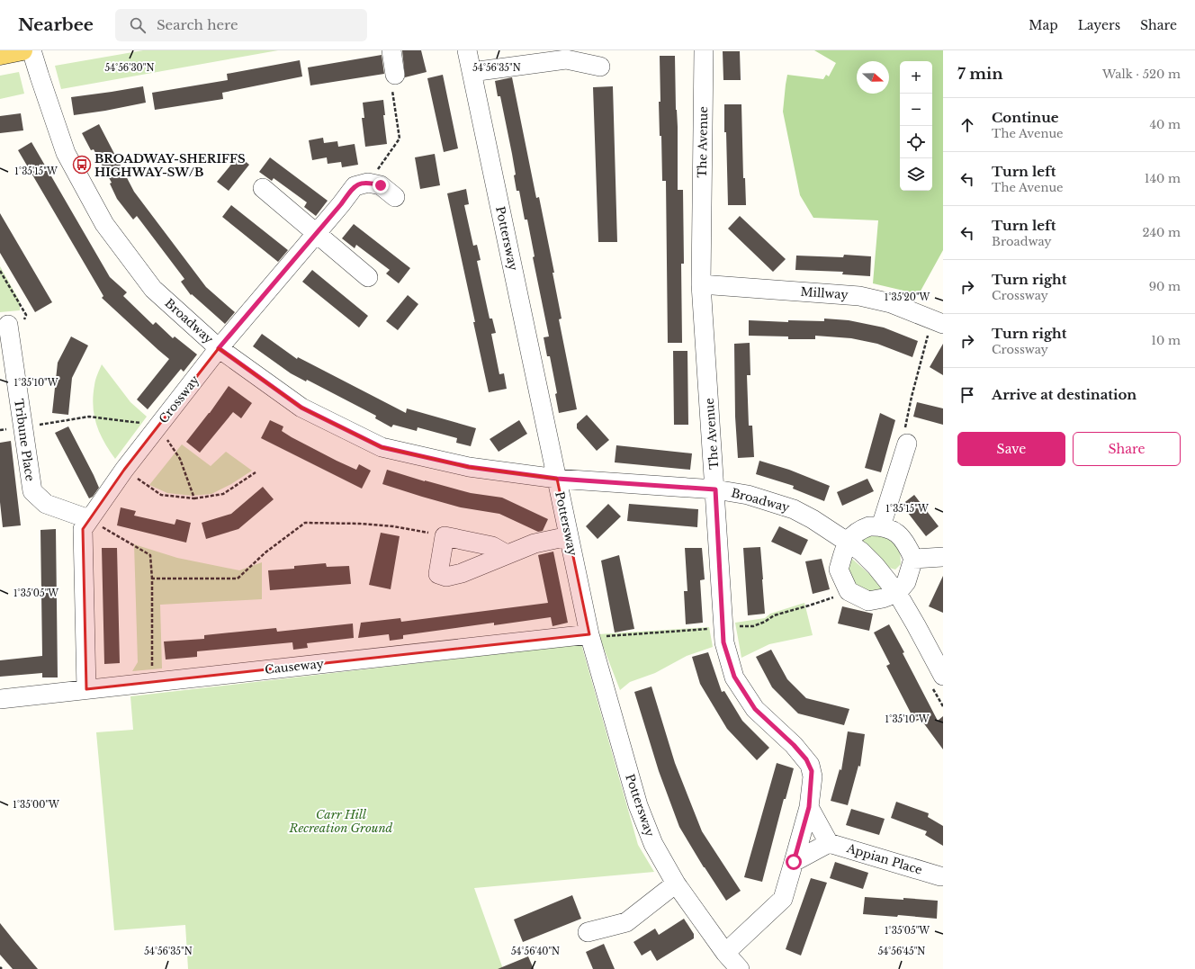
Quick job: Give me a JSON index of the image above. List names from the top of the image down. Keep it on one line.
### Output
{"streets":{"street":["The Avenue","Pottersway","Millway","Broadway","Crossway","Tribune Place","Causeway","Appian Place"]},"crossings":[["The Avenue","Pottersway"],["The Avenue","Millway"],["The Avenue","Broadway"],["Pottersway","Broadway"],["Pottersway","Causeway"],["Broadway","Crossway"],["Crossway","Tribune Place"],["Crossway","Causeway"]],"parks":["Carr Hill Recreation Ground"],"places":{"bus stop":["BROADWAY-SHERIFFS HIGHWAY-SW/B"]},"north":"right","page":{"header":"Nearbee","search":"Search here","nav":["Map","Layers","Share"],"heading":["7 min","Walk · 520 m"],"map_buttons":["+","−"],"list":[["Continue","The Avenue","40 m"],["Turn left","The Avenue","140 m"],["Turn left","Broadway","240 m"],["Turn right","Crossway","90 m"],["Turn right","Crossway","10 m"],"Arrive at destination"],"buttons":["Save","Share"]},"coordinates":["54°56'30\"N","54°56'35\"N","1°35'15\"W","1°35'20\"W","1°35'10\"W","1°35'05\"W","1°35'00\"W","54°56'40\"N","54°56'45\"N"]}
